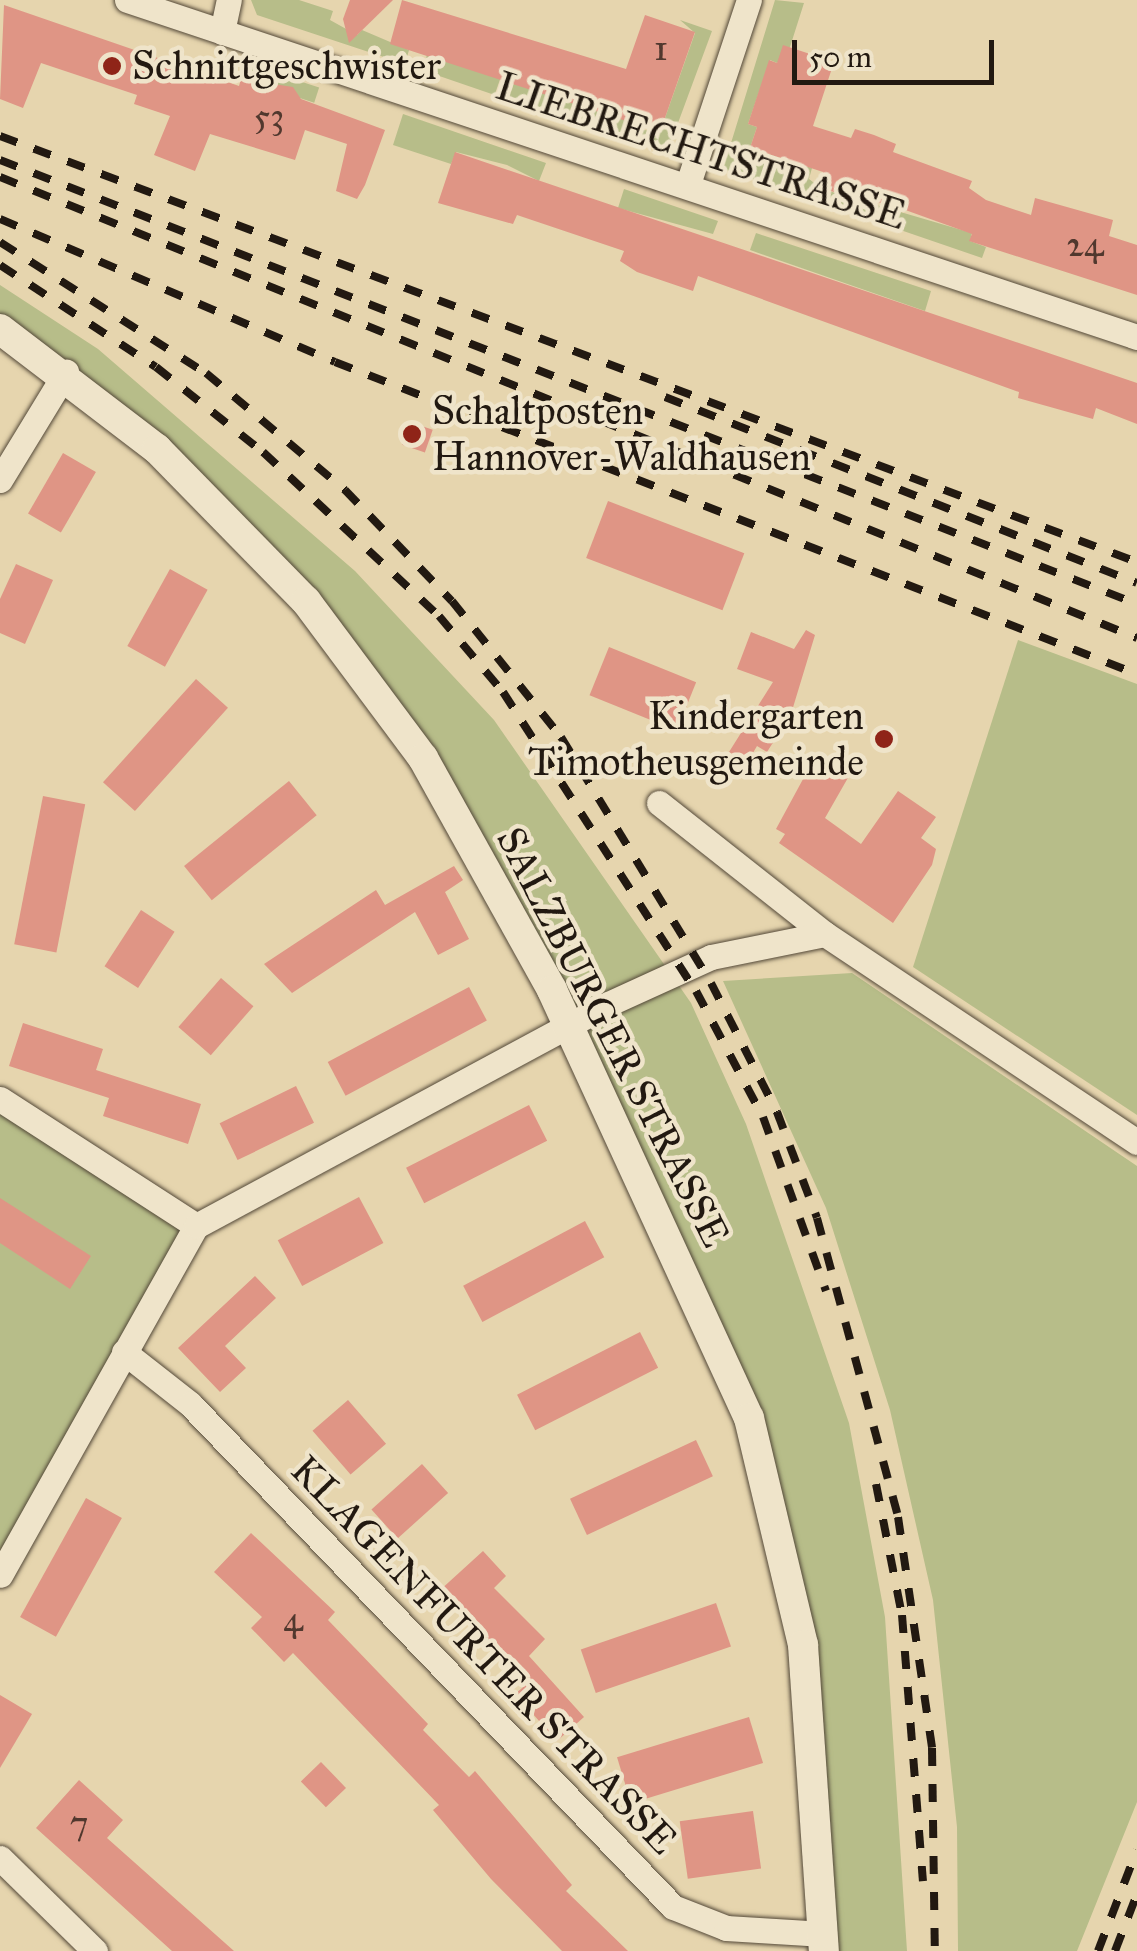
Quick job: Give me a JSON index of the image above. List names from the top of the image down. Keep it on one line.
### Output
{"streets":{"street":["LIEBRECHTSTRASSE","SALZBURGER STRASSE","KLAGENFURTER STRASSE"]},"crossings":[["SALZBURGER STRASSE","KLAGENFURTER STRASSE"]],"places":["Schnittgeschwister","Schaltposten Hannover-Waldhausen","Kindergarten Timotheusgemeinde"],"house_numbers":["1","53","24","4","7"],"scale_bar":"50 m"}
